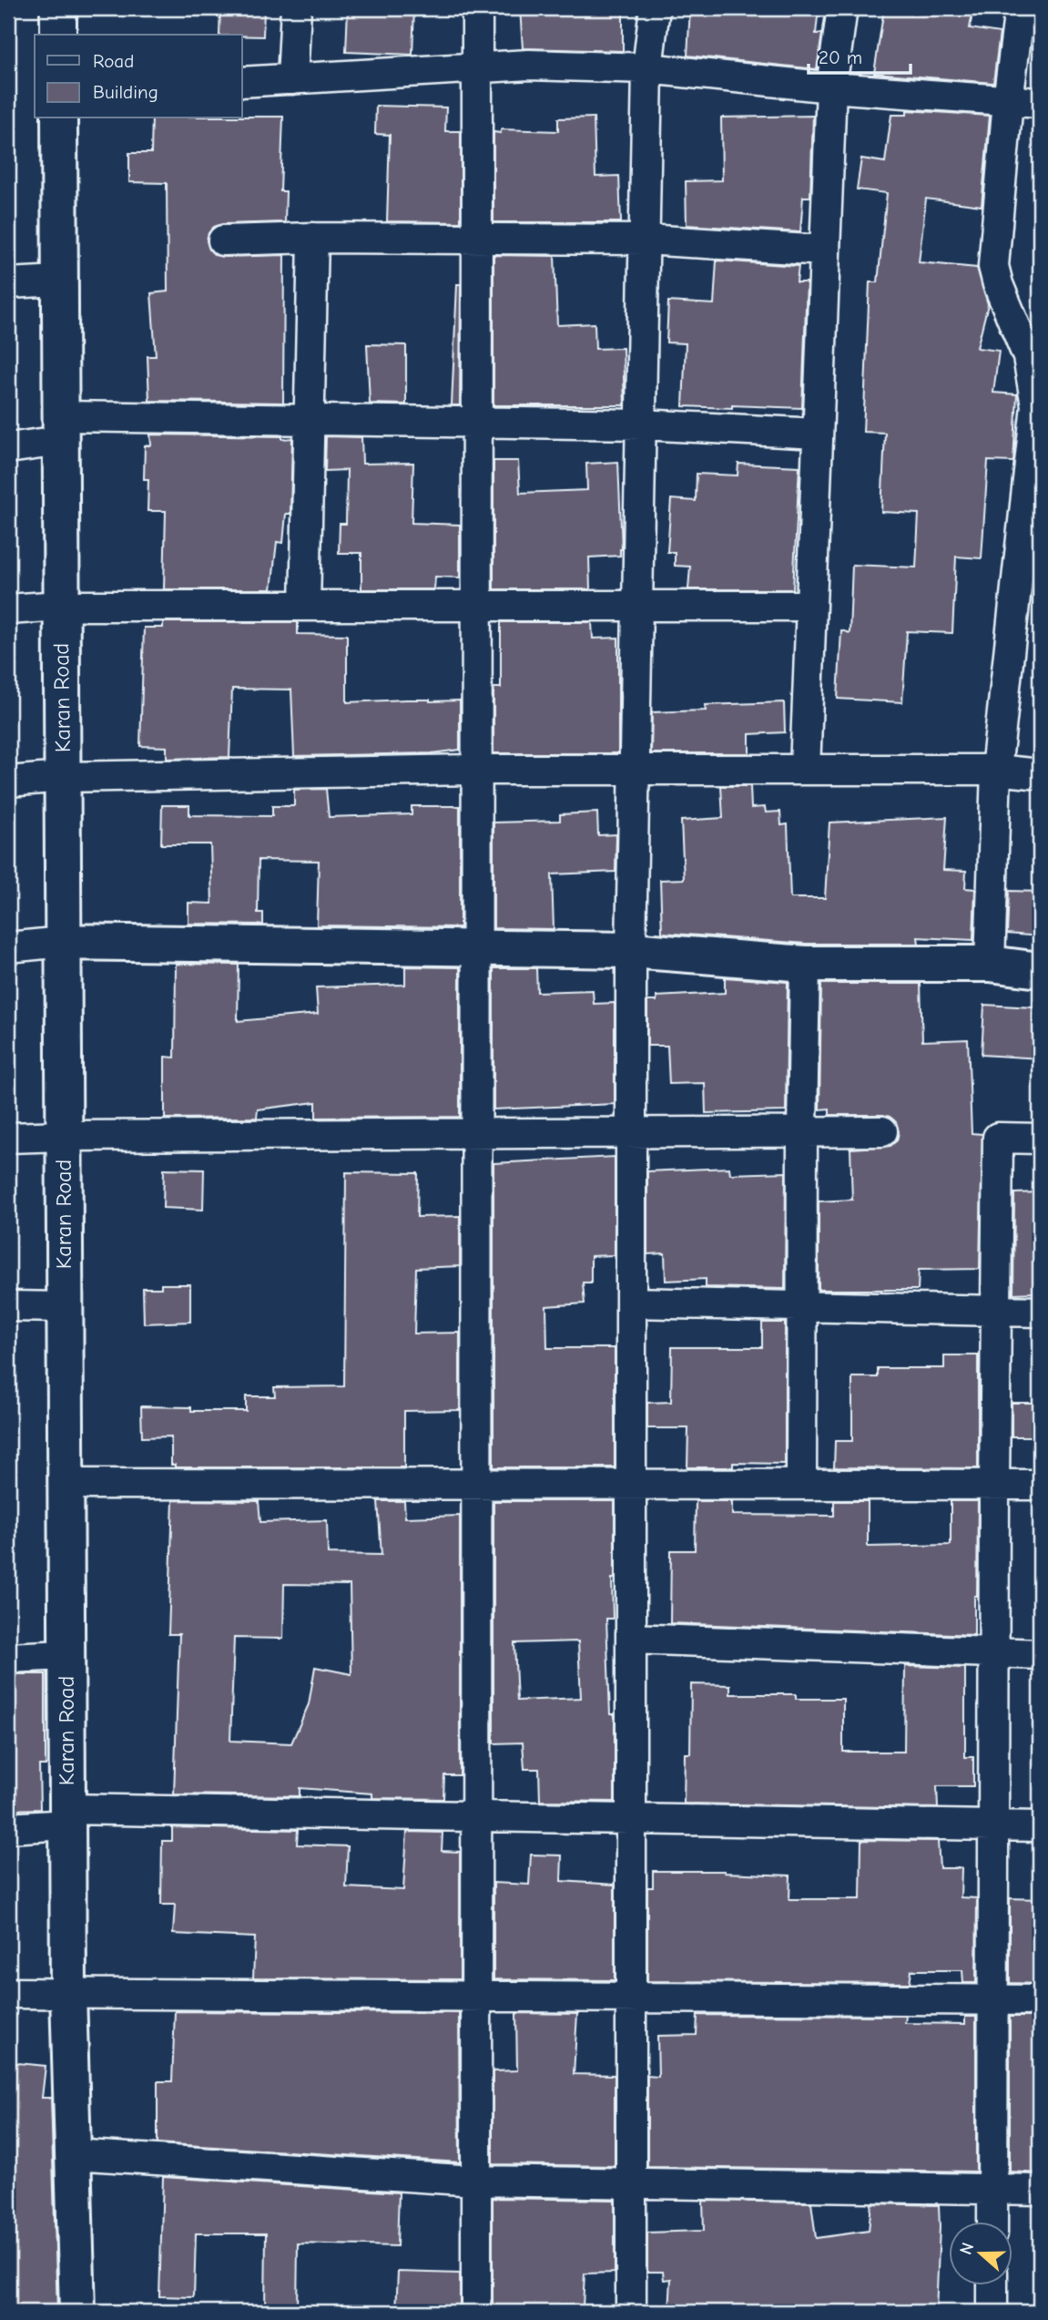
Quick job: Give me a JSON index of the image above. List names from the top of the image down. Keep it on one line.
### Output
{"streets":{"street":["Karan Road"]},"legend":["Road","Building"],"scale_bar":"20 m","north":"left"}
